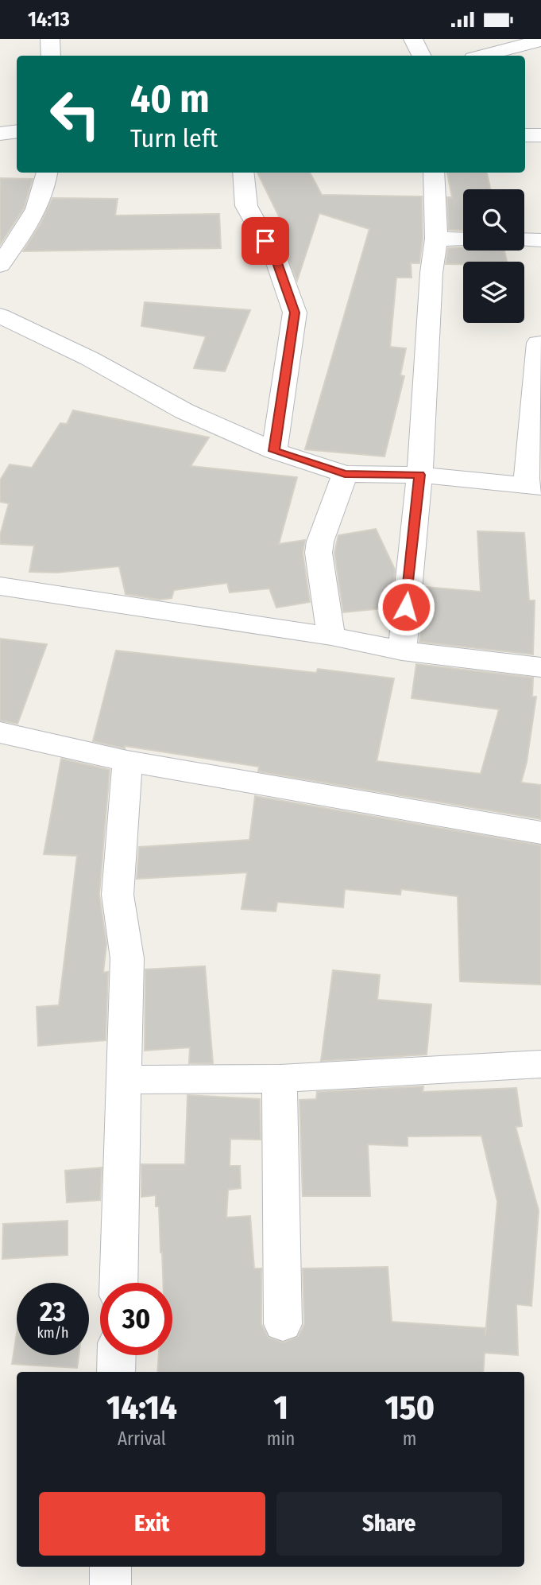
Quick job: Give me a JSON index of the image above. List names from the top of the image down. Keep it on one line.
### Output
{"page":{"status":"14:13","turn":["40 m","Turn left"],"speed":"23 km/h","limit":"30","eta":["14:14","Arrival","1","min","150","m"],"buttons":["Exit","Share"]}}
